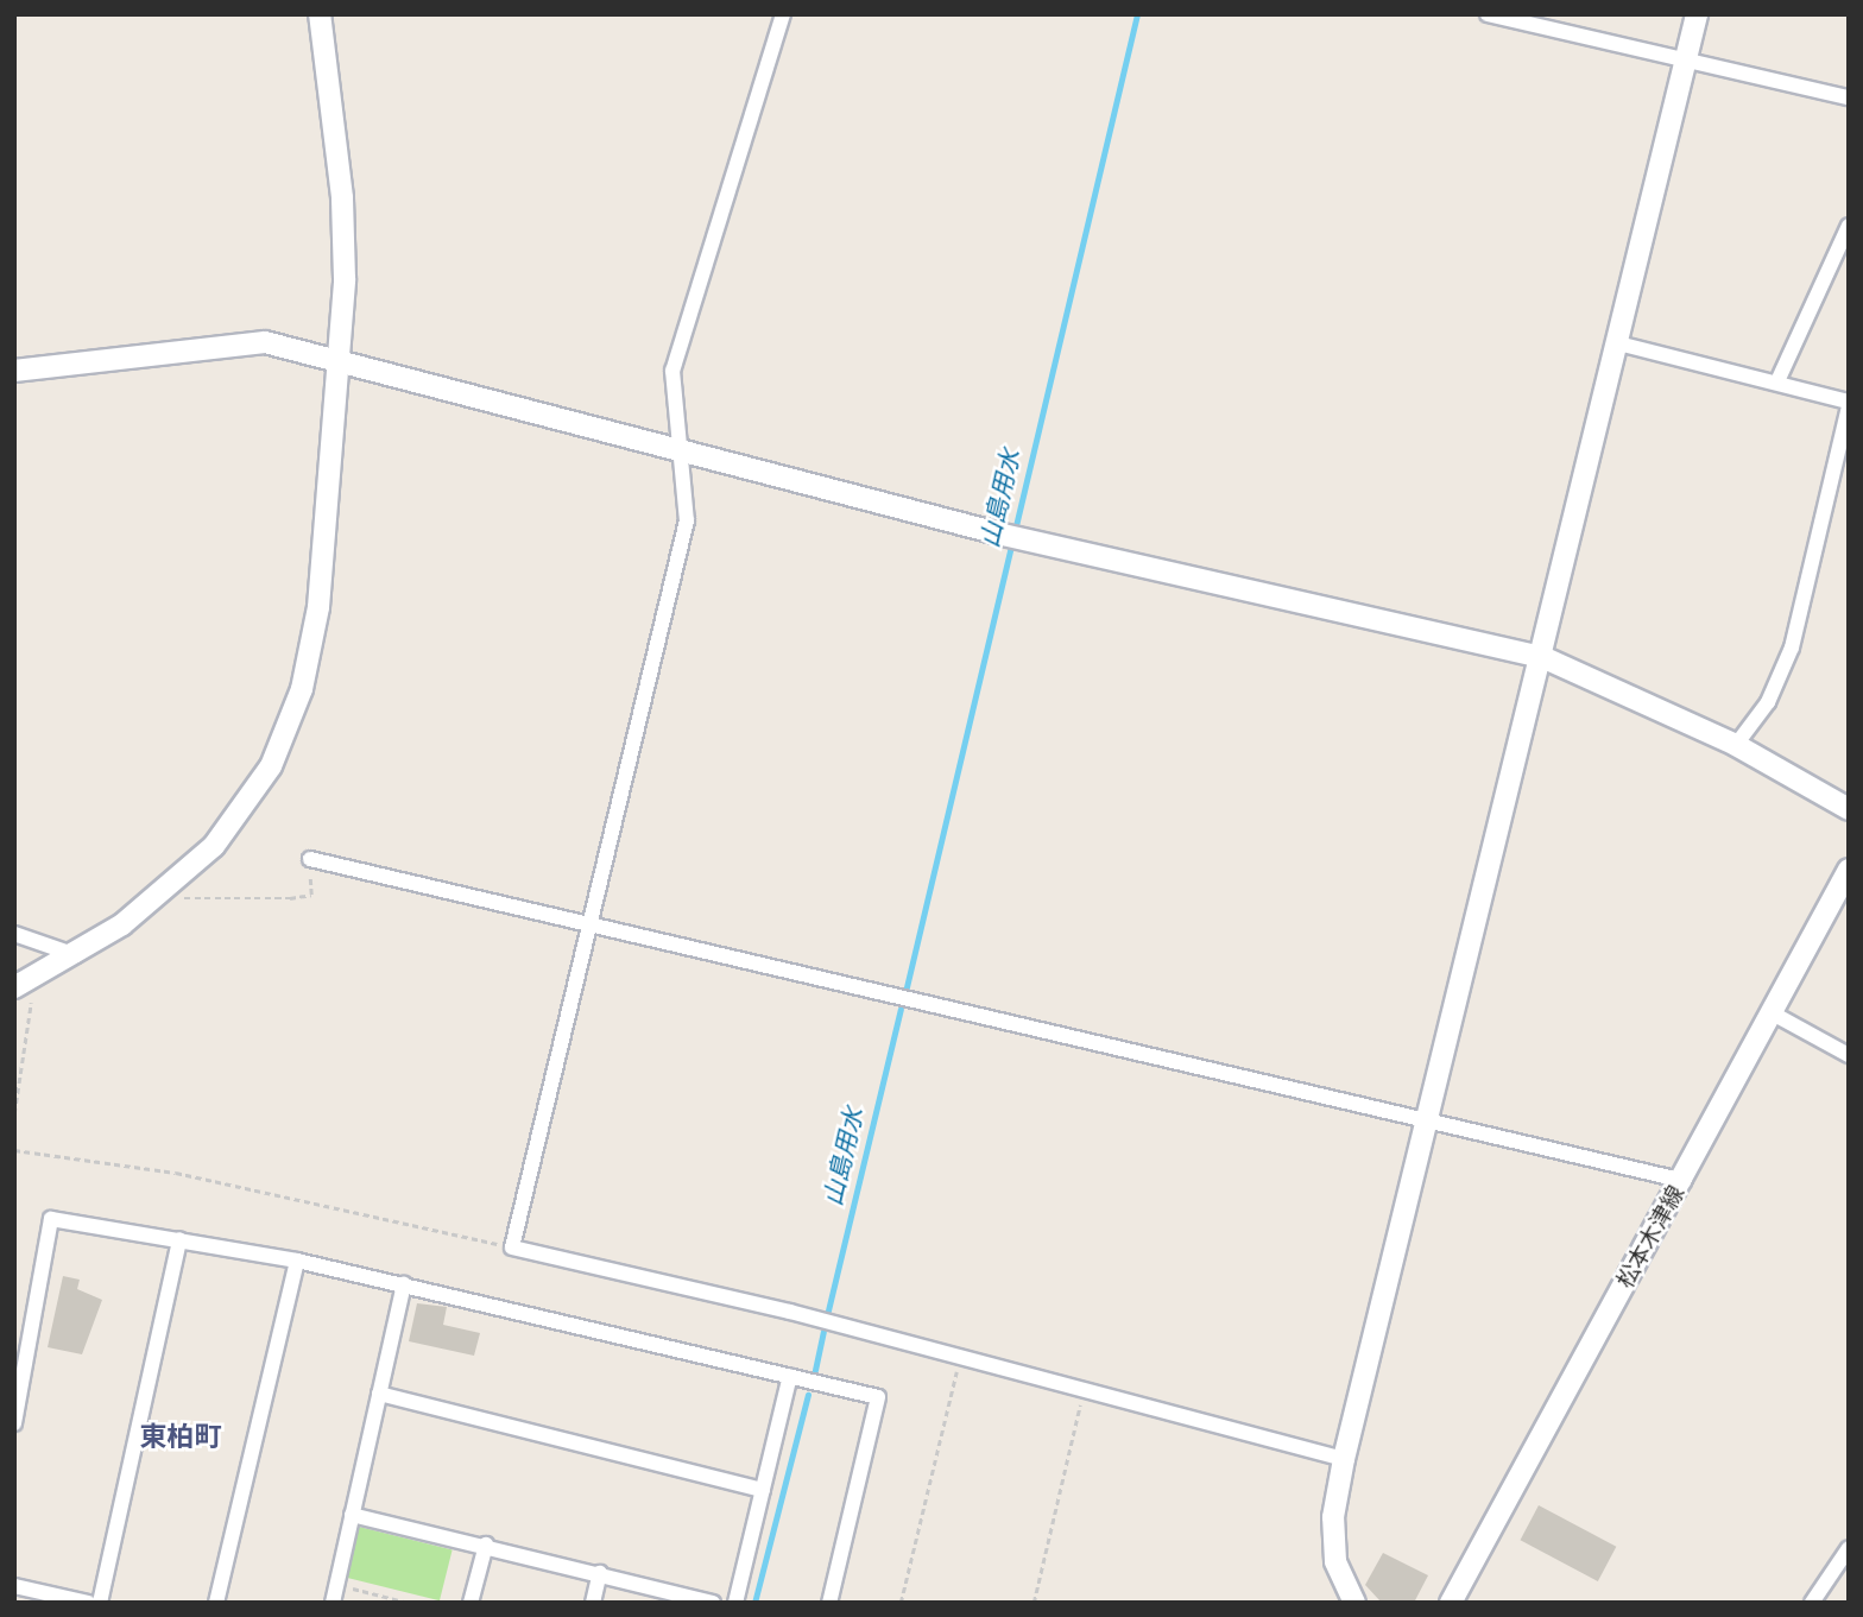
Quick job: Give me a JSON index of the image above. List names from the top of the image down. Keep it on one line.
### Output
{"streets":{"street":["松本木津線"]},"districts":["東柏町"],"water":["山島用水"]}
